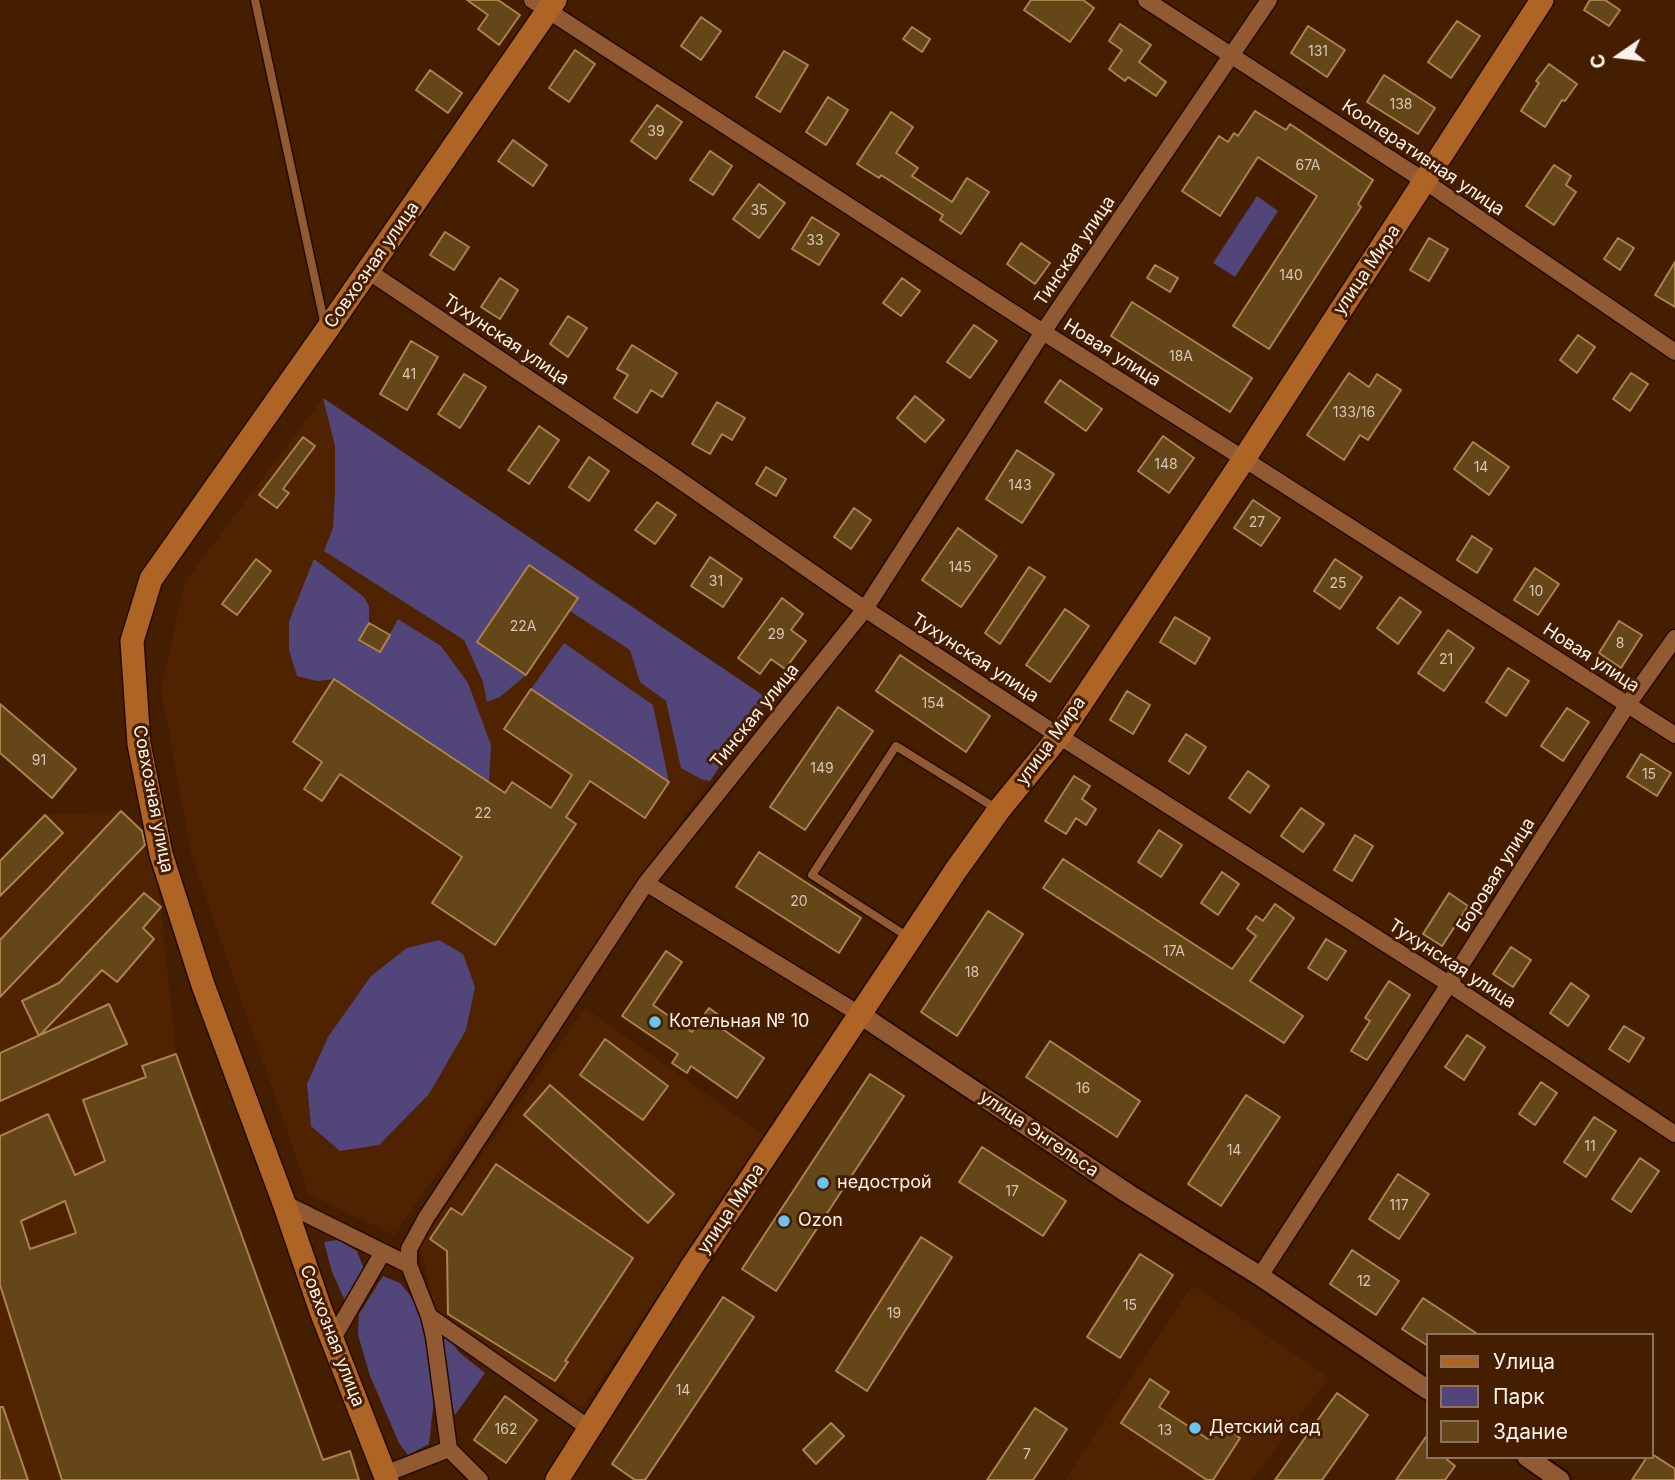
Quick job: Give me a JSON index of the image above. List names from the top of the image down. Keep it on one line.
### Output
{"streets":{"main road":["Совхозная улица","улица Мира"],"street":["Кооперативная улица","Тинская улица","Тухунская улица","Новая улица","Боровая улица","улица Энгельса"]},"crossings":[["Кооперативная улица","Тинская улица"],["Кооперативная улица","улица Мира"],["Тинская улица","Тухунская улица"],["Тинская улица","Новая улица"],["Тинская улица","улица Энгельса"],["Совхозная улица","Тухунская улица"],["Совхозная улица","Новая улица"],["улица Мира","Тухунская улица"],["улица Мира","Новая улица"],["улица Мира","улица Энгельса"],["Тухунская улица","Боровая улица"],["Новая улица","Боровая улица"],["Боровая улица","улица Энгельса"]],"places":["Котельная № 10","недострой","Ozon","Детский сад"],"house_numbers":["131","138","39","67А","35","33","140","18А","41","133/16","148","14","143","27","145","31","25","10","22А","29","8","21","154","91","149","15","22","20","17А","18","16","11","14","17","117","12","15","19","14","162","13","7"],"legend":["Улица","Парк","Здание"],"north":"left"}
